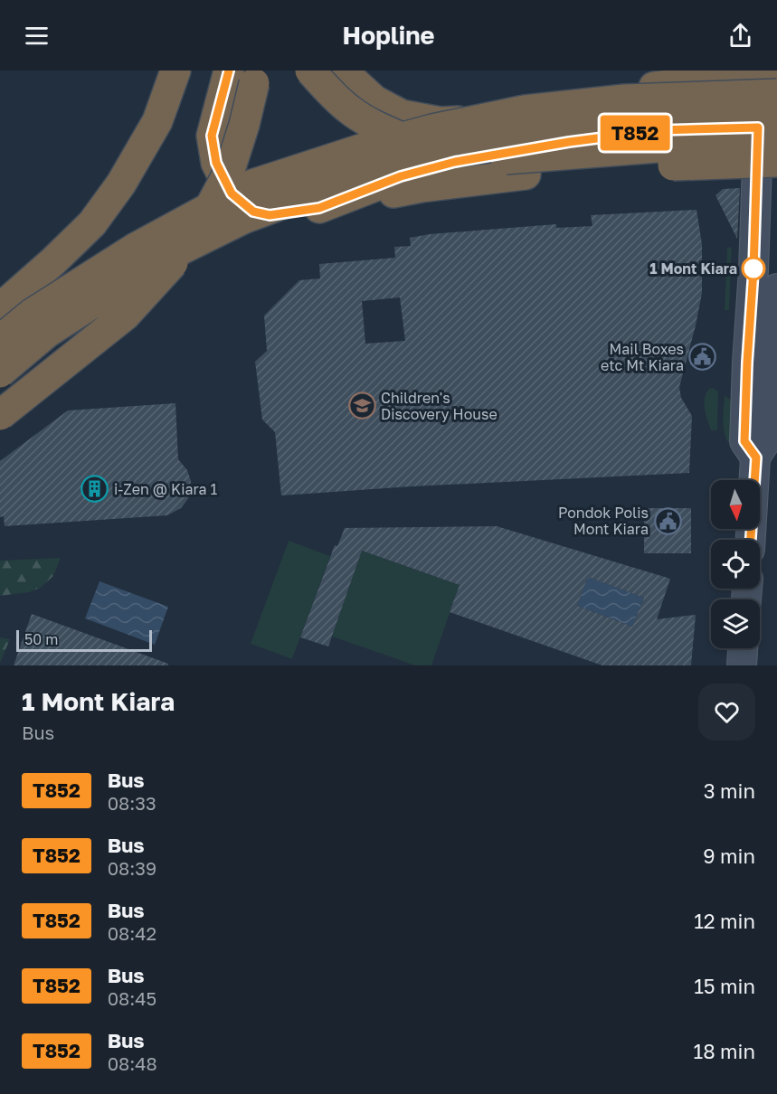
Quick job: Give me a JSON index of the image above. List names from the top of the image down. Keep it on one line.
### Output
{"places":{"other":["1 Mont Kiara"],"public building":["Mail Boxes etc Mt Kiara","Pondok Polis Mont Kiara"],"school or university":["Children's Discovery House"],"building":["i-Zen @ Kiara 1"]},"lines":["bus line T852"],"scale_bar":"50 m","north":"bottom","page":{"header":"Hopline","on_map":"T852","scale":"50 m","heading":["1 Mont Kiara","Bus"],"list":[{"mark":"T852","name":"Bus","note":"08:33","value":"3 min"},{"mark":"T852","name":"Bus","note":"08:39","value":"9 min"},{"mark":"T852","name":"Bus","note":"08:42","value":"12 min"},{"mark":"T852","name":"Bus","note":"08:45","value":"15 min"},{"mark":"T852","name":"Bus","note":"08:48","value":"18 min"}]}}
